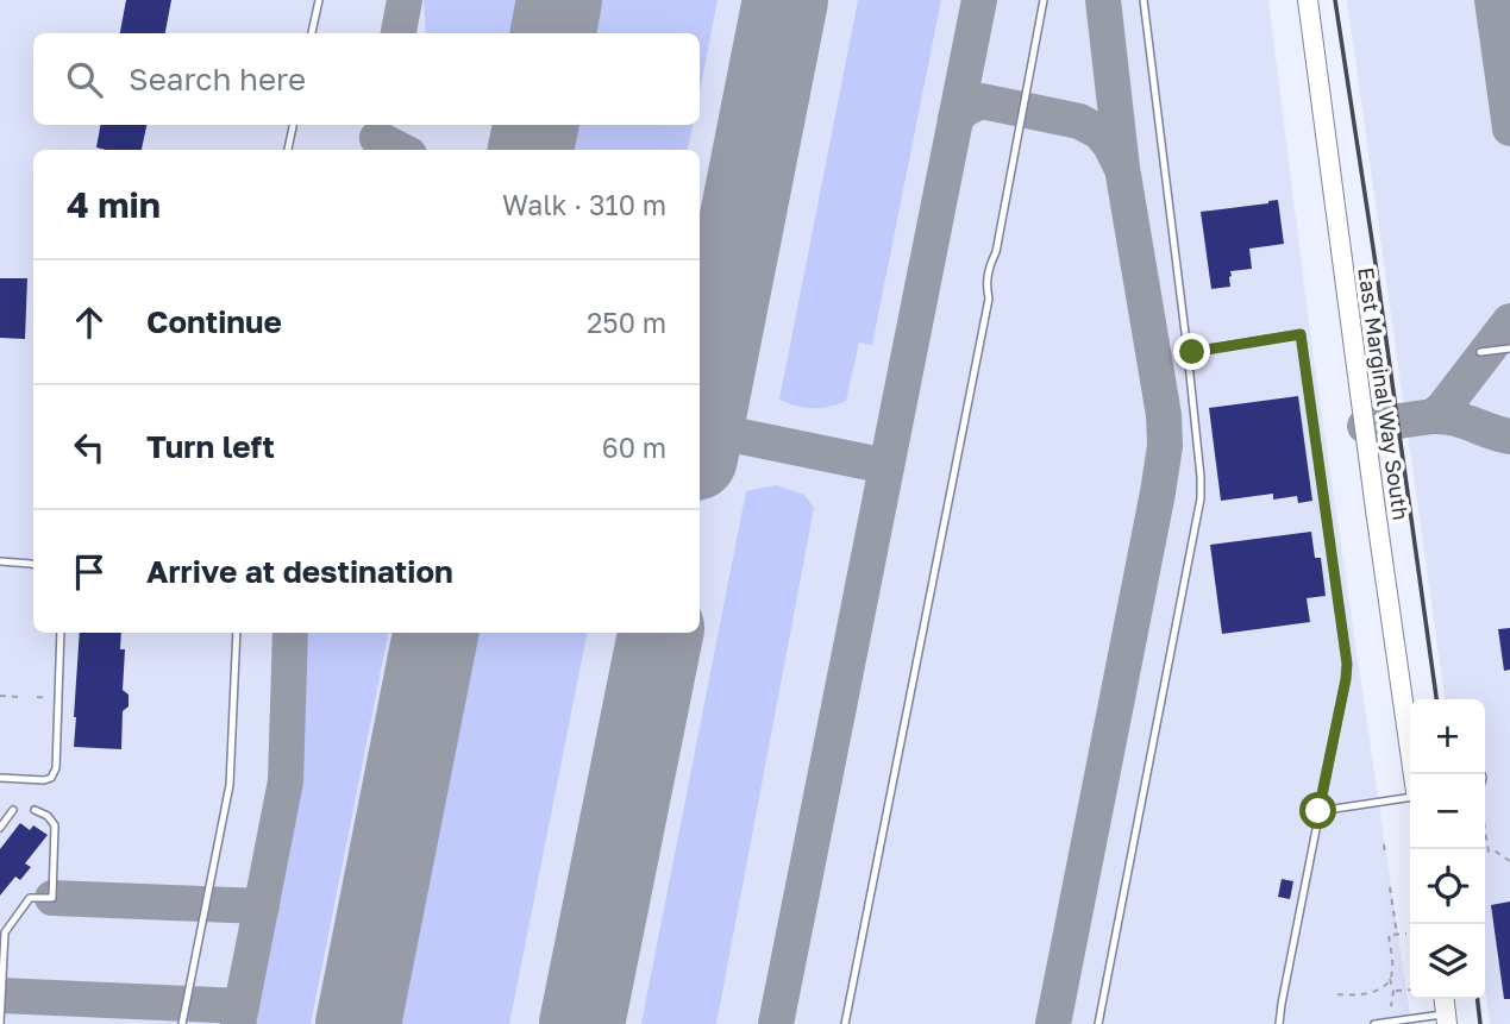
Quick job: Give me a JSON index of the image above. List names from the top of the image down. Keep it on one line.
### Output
{"streets":{"main road":["East Marginal Way South"]},"page":{"search":"Search here","heading":["4 min","Walk · 310 m"],"list":[["Continue","250 m"],["Turn left","60 m"],"Arrive at destination"],"map_buttons":["+","−"]}}
